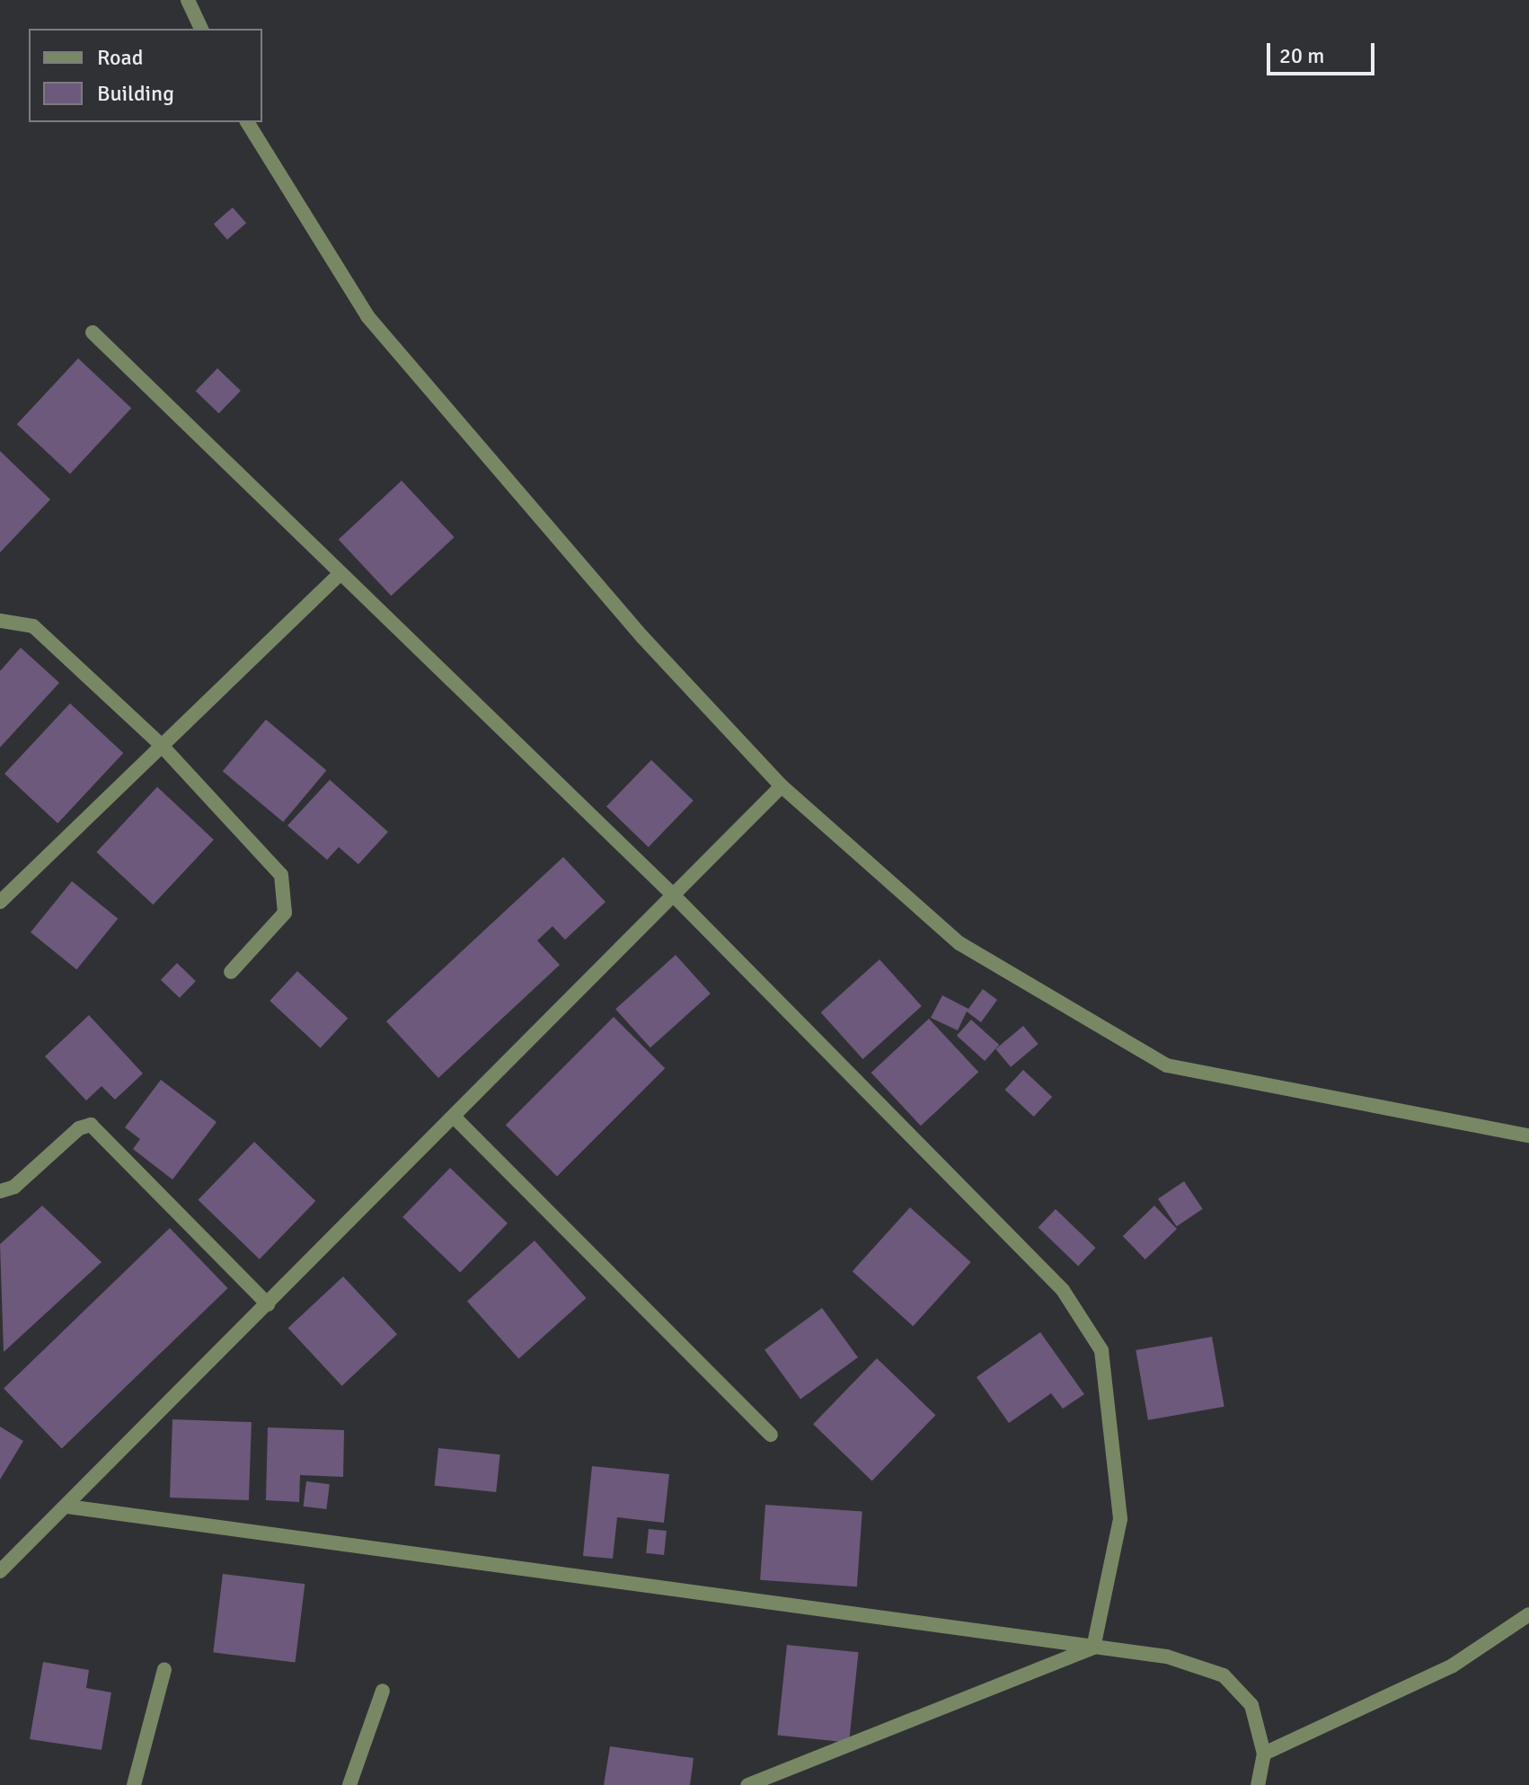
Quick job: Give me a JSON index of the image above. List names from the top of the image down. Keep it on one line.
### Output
{"legend":["Road","Building"],"scale_bar":"20 m"}
